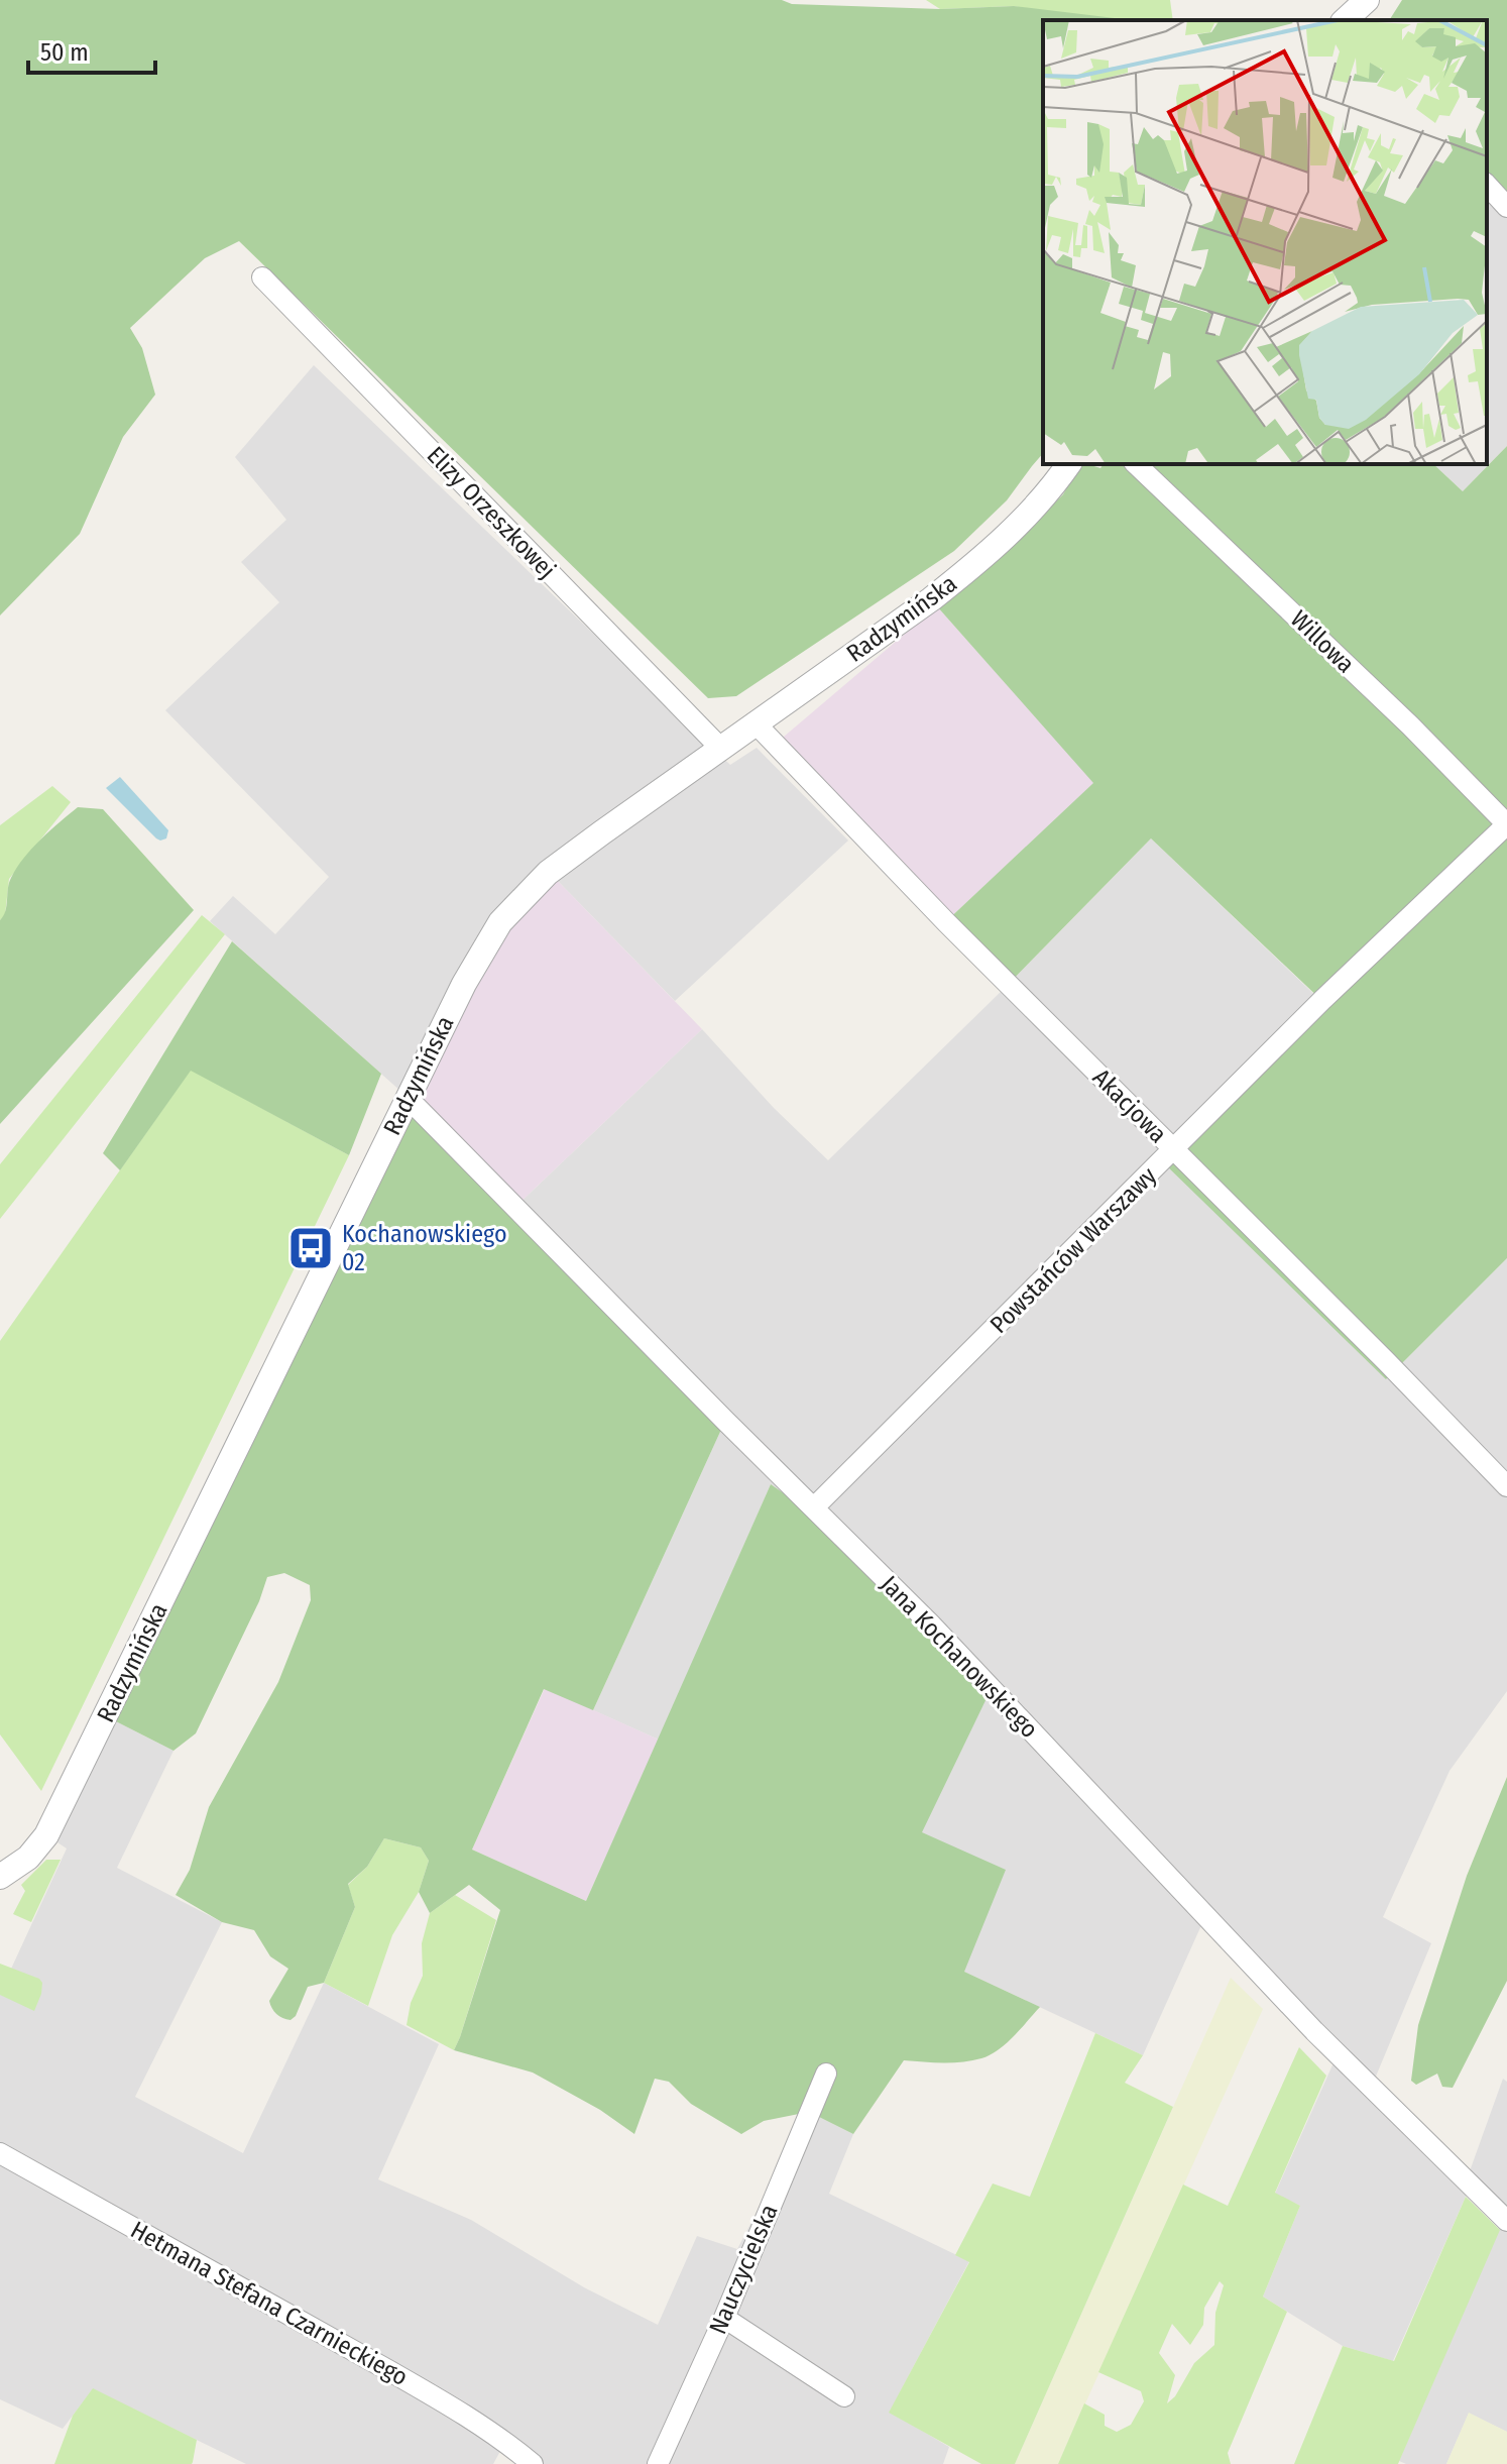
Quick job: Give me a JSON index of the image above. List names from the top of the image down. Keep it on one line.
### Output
{"streets":{"street":["Elizy Orzeszkowej","Radzymińska","Willowa","Akacjowa","Powstańców Warszawy","Jana Kochanowskiego","Nauczycielska","Hetmana Stefana Czarnieckiego"]},"crossings":[["Elizy Orzeszkowej","Radzymińska"],["Radzymińska","Akacjowa"],["Radzymińska","Jana Kochanowskiego"],["Willowa","Powstańców Warszawy"],["Akacjowa","Powstańców Warszawy"],["Powstańców Warszawy","Jana Kochanowskiego"]],"places":{"bus stop":["Kochanowskiego 02"]},"scale_bar":"50 m"}
